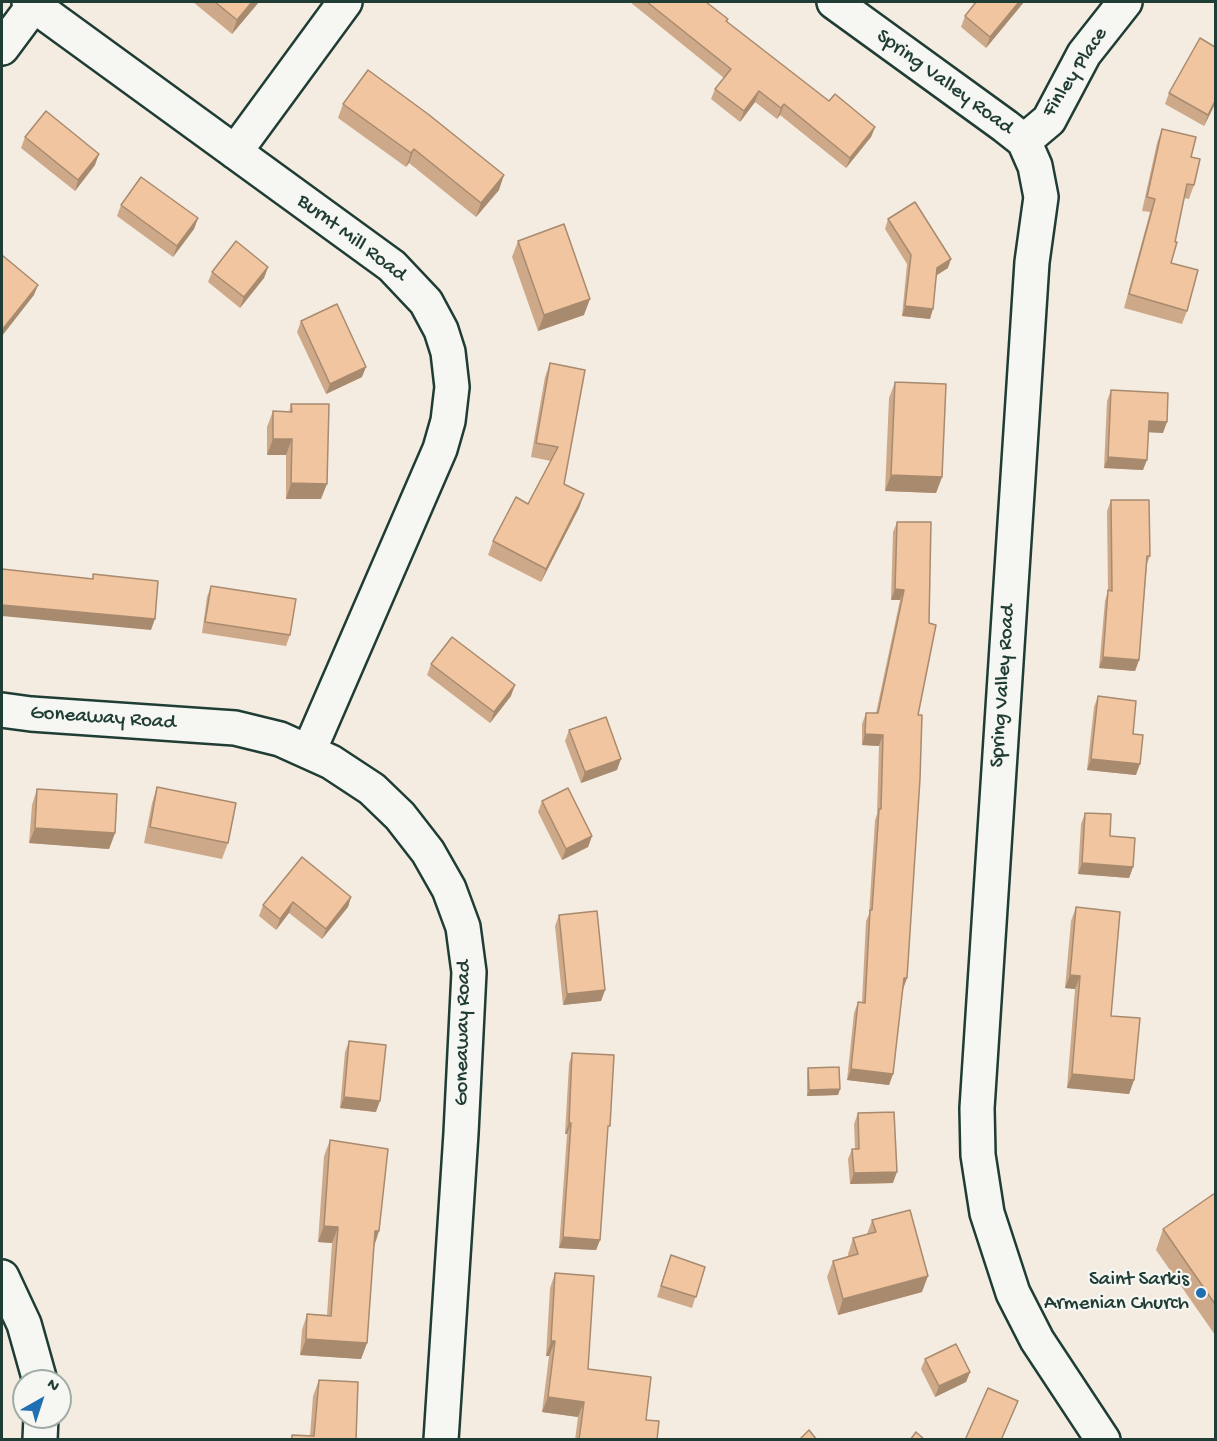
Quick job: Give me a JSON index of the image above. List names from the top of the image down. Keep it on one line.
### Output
{"streets":{"street":["Finley Place","Spring Valley Road","Burnt Mill Road","Goneaway Road"]},"crossings":[["Finley Place","Spring Valley Road"],["Burnt Mill Road","Goneaway Road"]],"places":["Saint Sarkis Armenian Church"],"north":"top right"}
